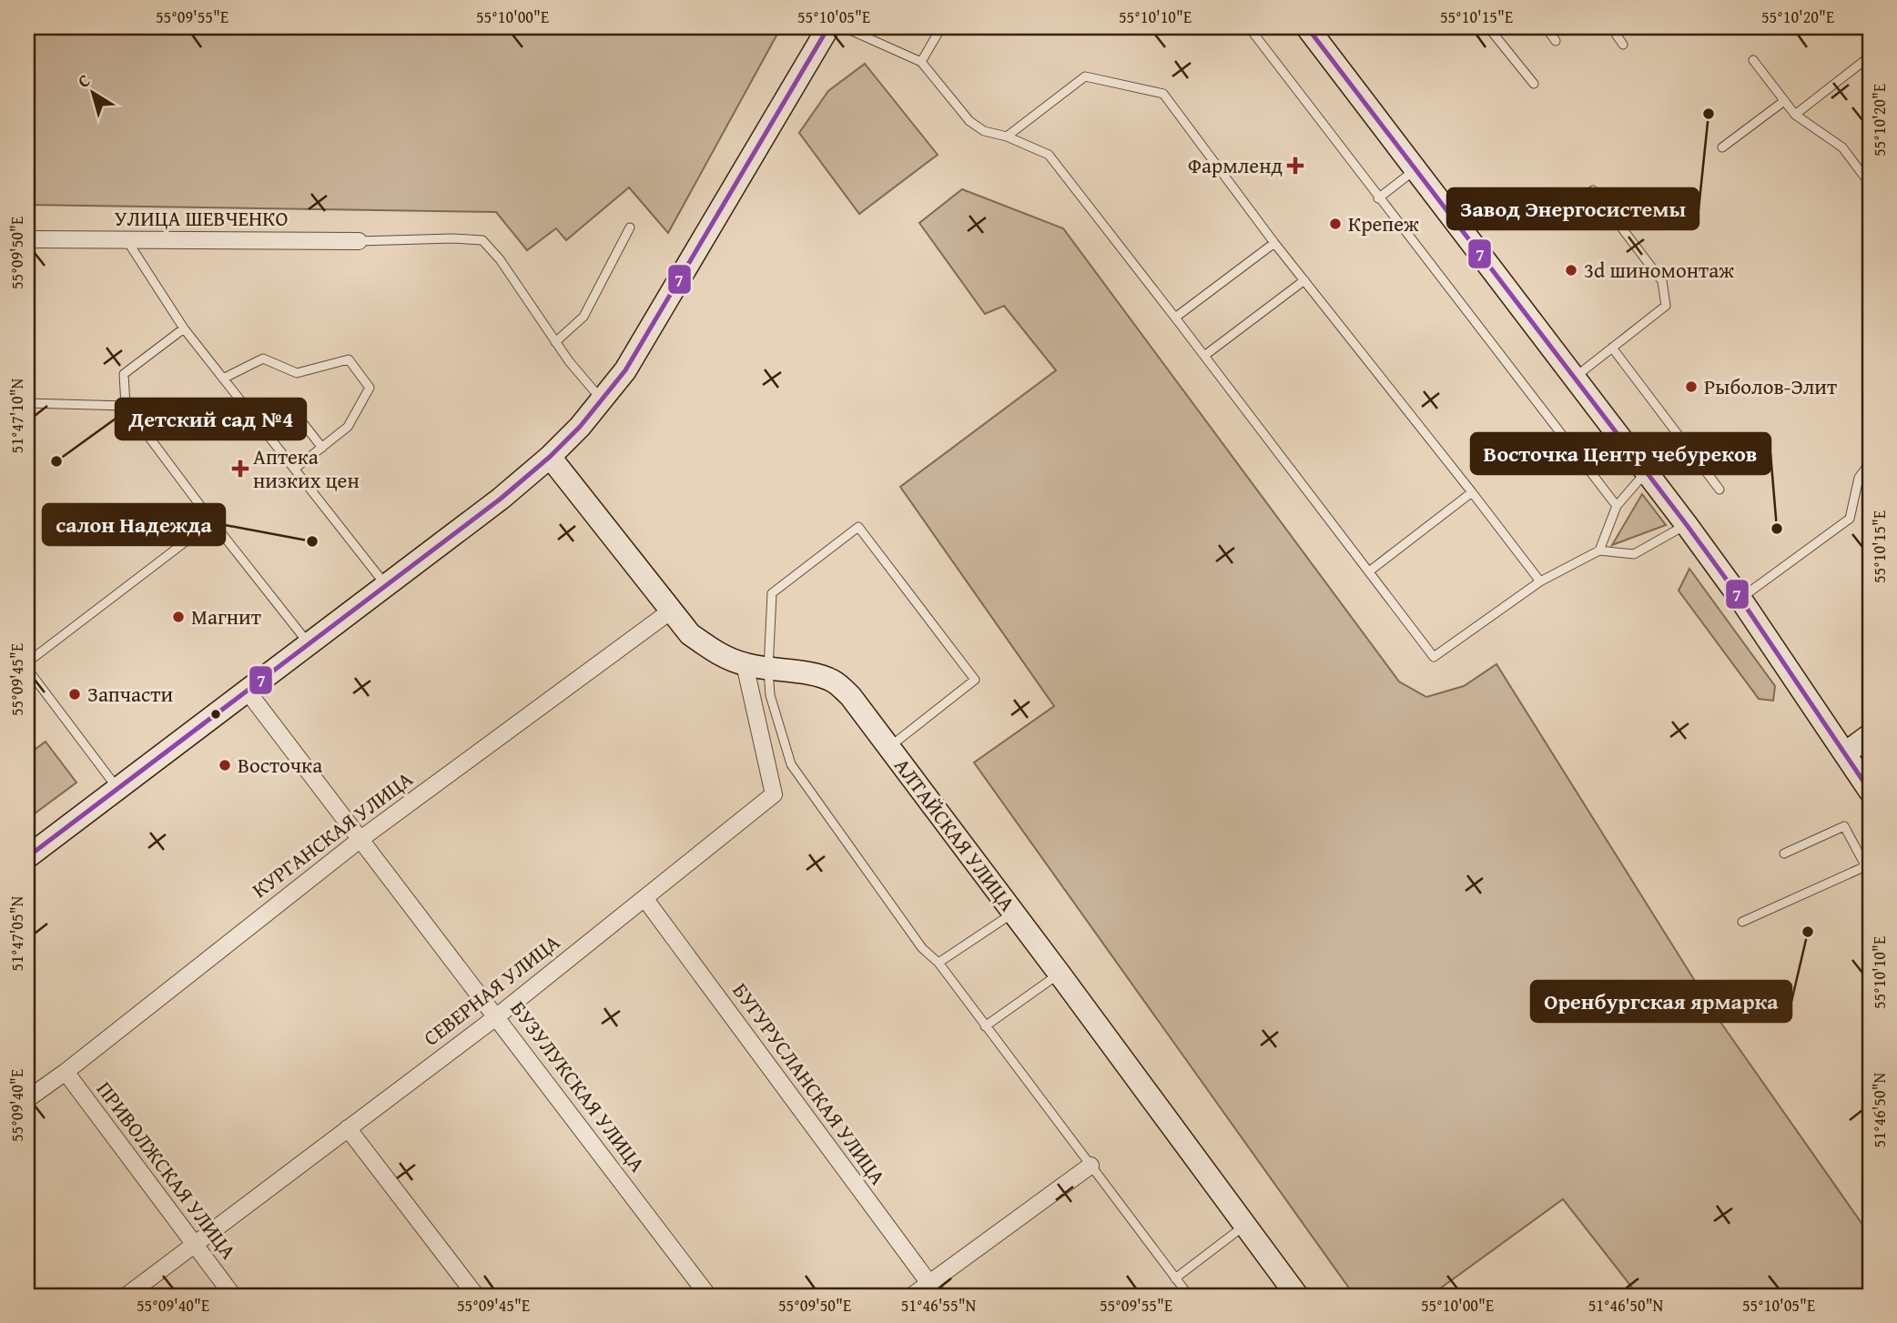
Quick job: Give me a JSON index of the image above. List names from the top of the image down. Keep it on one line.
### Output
{"streets":{"main road":["АЛТАЙСКАЯ УЛИЦА"],"street":["УЛИЦА ШЕВЧЕНКО","КУРГАНСКАЯ УЛИЦА","СЕВЕРНАЯ УЛИЦА","БУГУРУСЛАНСКАЯ УЛИЦА","БУЗУЛУКСКАЯ УЛИЦА","ПРИВОЛЖСКАЯ УЛИЦА"]},"crossings":[["КУРГАНСКАЯ УЛИЦА","АЛТАЙСКАЯ УЛИЦА"],["КУРГАНСКАЯ УЛИЦА","БУЗУЛУКСКАЯ УЛИЦА"],["КУРГАНСКАЯ УЛИЦА","ПРИВОЛЖСКАЯ УЛИЦА"],["АЛТАЙСКАЯ УЛИЦА","СЕВЕРНАЯ УЛИЦА"],["СЕВЕРНАЯ УЛИЦА","БУГУРУСЛАНСКАЯ УЛИЦА"],["СЕВЕРНАЯ УЛИЦА","БУЗУЛУКСКАЯ УЛИЦА"],["СЕВЕРНАЯ УЛИЦА","ПРИВОЛЖСКАЯ УЛИЦА"]],"places":{"other":["Завод Энергосистемы","Крепеж","3d шиномонтаж","Рыболов-Элит","Детский сад №4","Восточка Центр чебуреков","салон Надежда","Магнит","Запчасти","Восточка","Оренбургская ярмарка"],"health":["Фармленд","Аптека низких цен"]},"lines":["transit line 7"],"north":"top left","coordinates":["55°09'55\"E","55°10'00\"E","55°10'05\"E","55°10'10\"E","55°10'15\"E","55°10'20\"E","55°09'50\"E","51°47'10\"N","55°09'45\"E","51°47'05\"N","55°09'40\"E","51°46'50\"N","51°46'55\"N"]}
